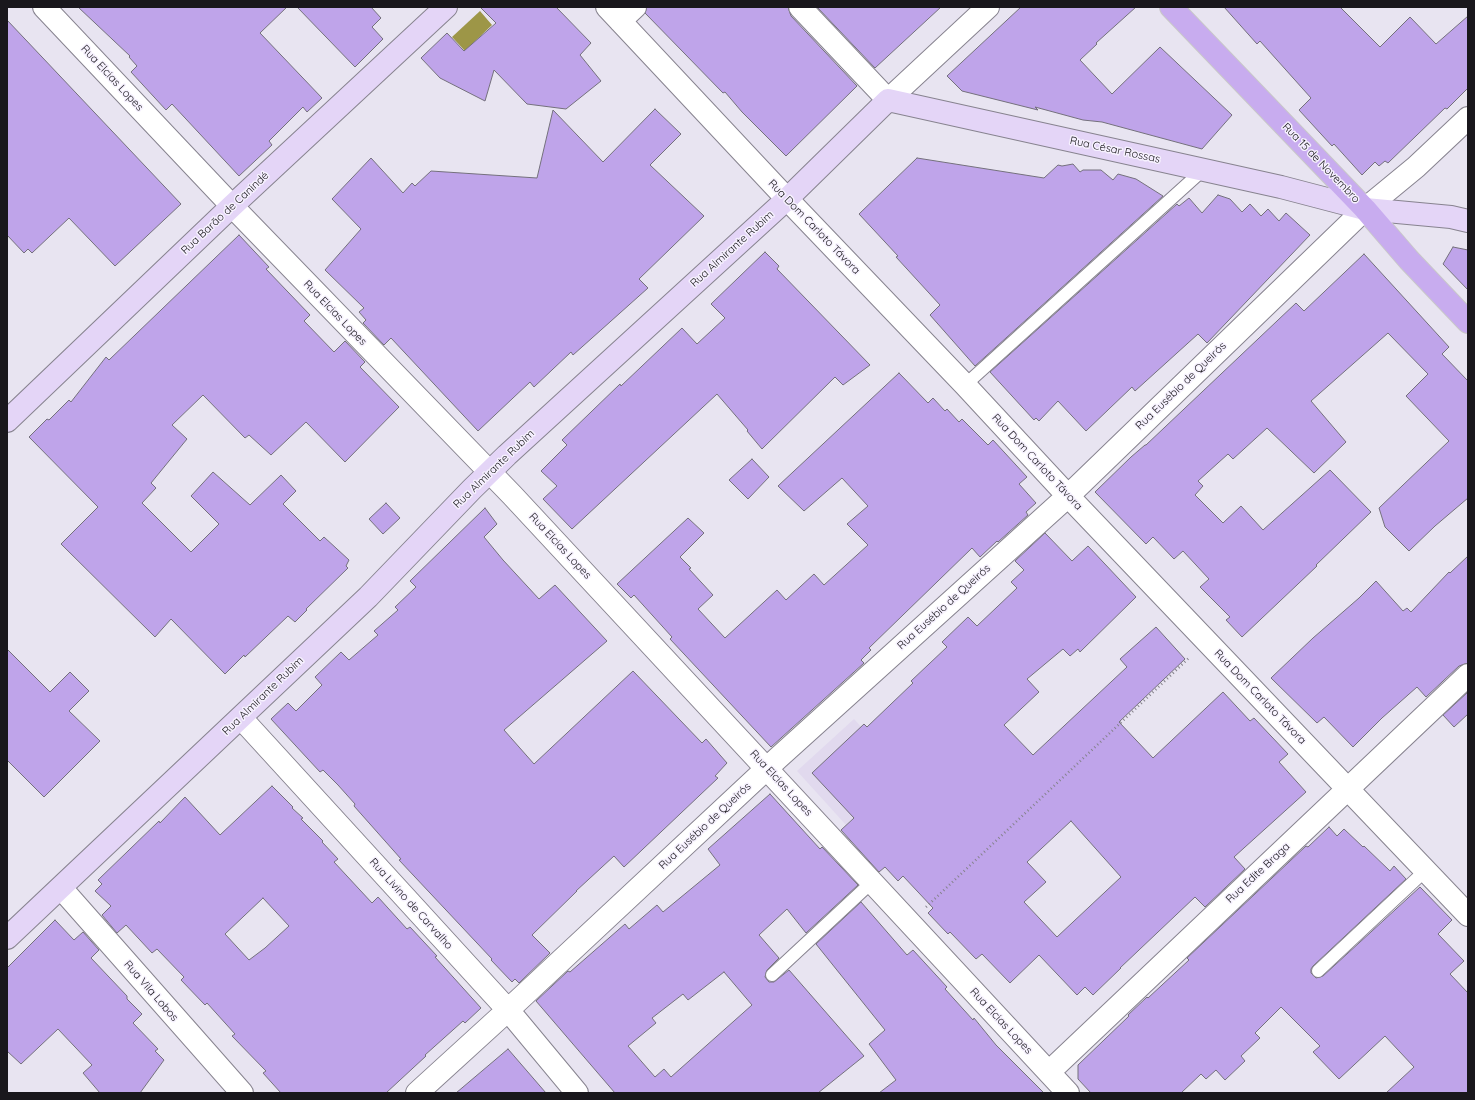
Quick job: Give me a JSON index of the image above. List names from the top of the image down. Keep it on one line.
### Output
{"streets":{"main road":["Rua César Rossas","Rua 15 de Novembro","Rua Barão de Canindé","Rua Almirante Rubim"],"street":["Rua Elcias Lopes","Rua Dom Carloto Távora","Rua Eusébio de Queirós","Rua Edite Braga","Rua Livino de Carvalho","Rua Vila Lobos"]},"crossings":[["Rua Elcias Lopes","Rua Barão de Canindé"],["Rua Elcias Lopes","Rua Almirante Rubim"],["Rua Elcias Lopes","Rua Eusébio de Queirós"],["Rua Elcias Lopes","Rua Edite Braga"],["Rua César Rossas","Rua 15 de Novembro"],["Rua César Rossas","Rua Almirante Rubim"],["Rua César Rossas","Rua Eusébio de Queirós"],["Rua 15 de Novembro","Rua Eusébio de Queirós"],["Rua Dom Carloto Távora","Rua Almirante Rubim"],["Rua Dom Carloto Távora","Rua Eusébio de Queirós"],["Rua Dom Carloto Távora","Rua Edite Braga"],["Rua Almirante Rubim","Rua Livino de Carvalho"],["Rua Almirante Rubim","Rua Vila Lobos"],["Rua Eusébio de Queirós","Rua Livino de Carvalho"]]}
